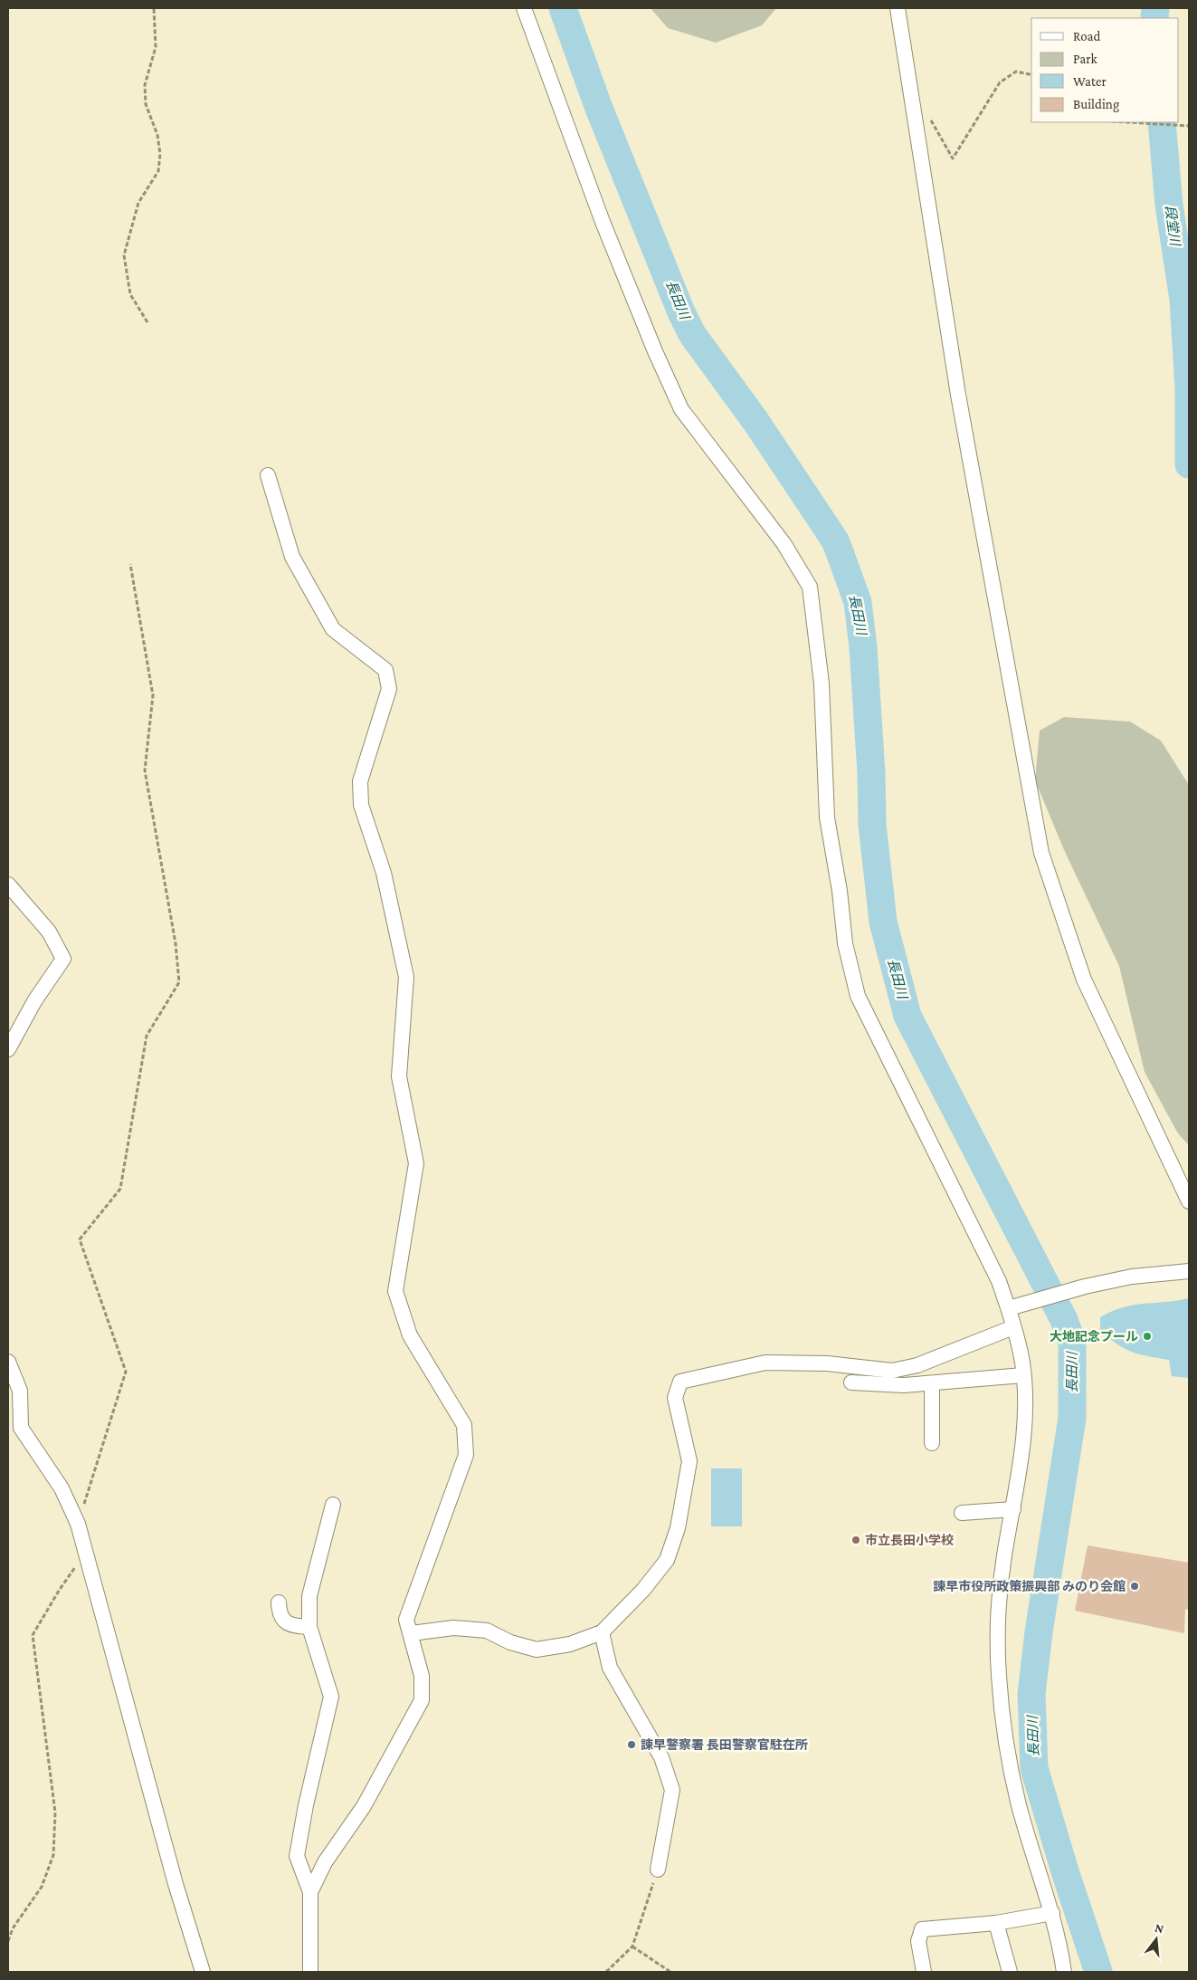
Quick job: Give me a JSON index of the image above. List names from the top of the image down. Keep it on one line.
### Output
{"water":["段堂川","長田川"],"places":["大地記念プール","市立長田小学校","諫早市役所政策振興部 みのり会館","諫早警察署 長田警察官駐在所"],"legend":["Road","Park","Water","Building"],"north":"top"}
